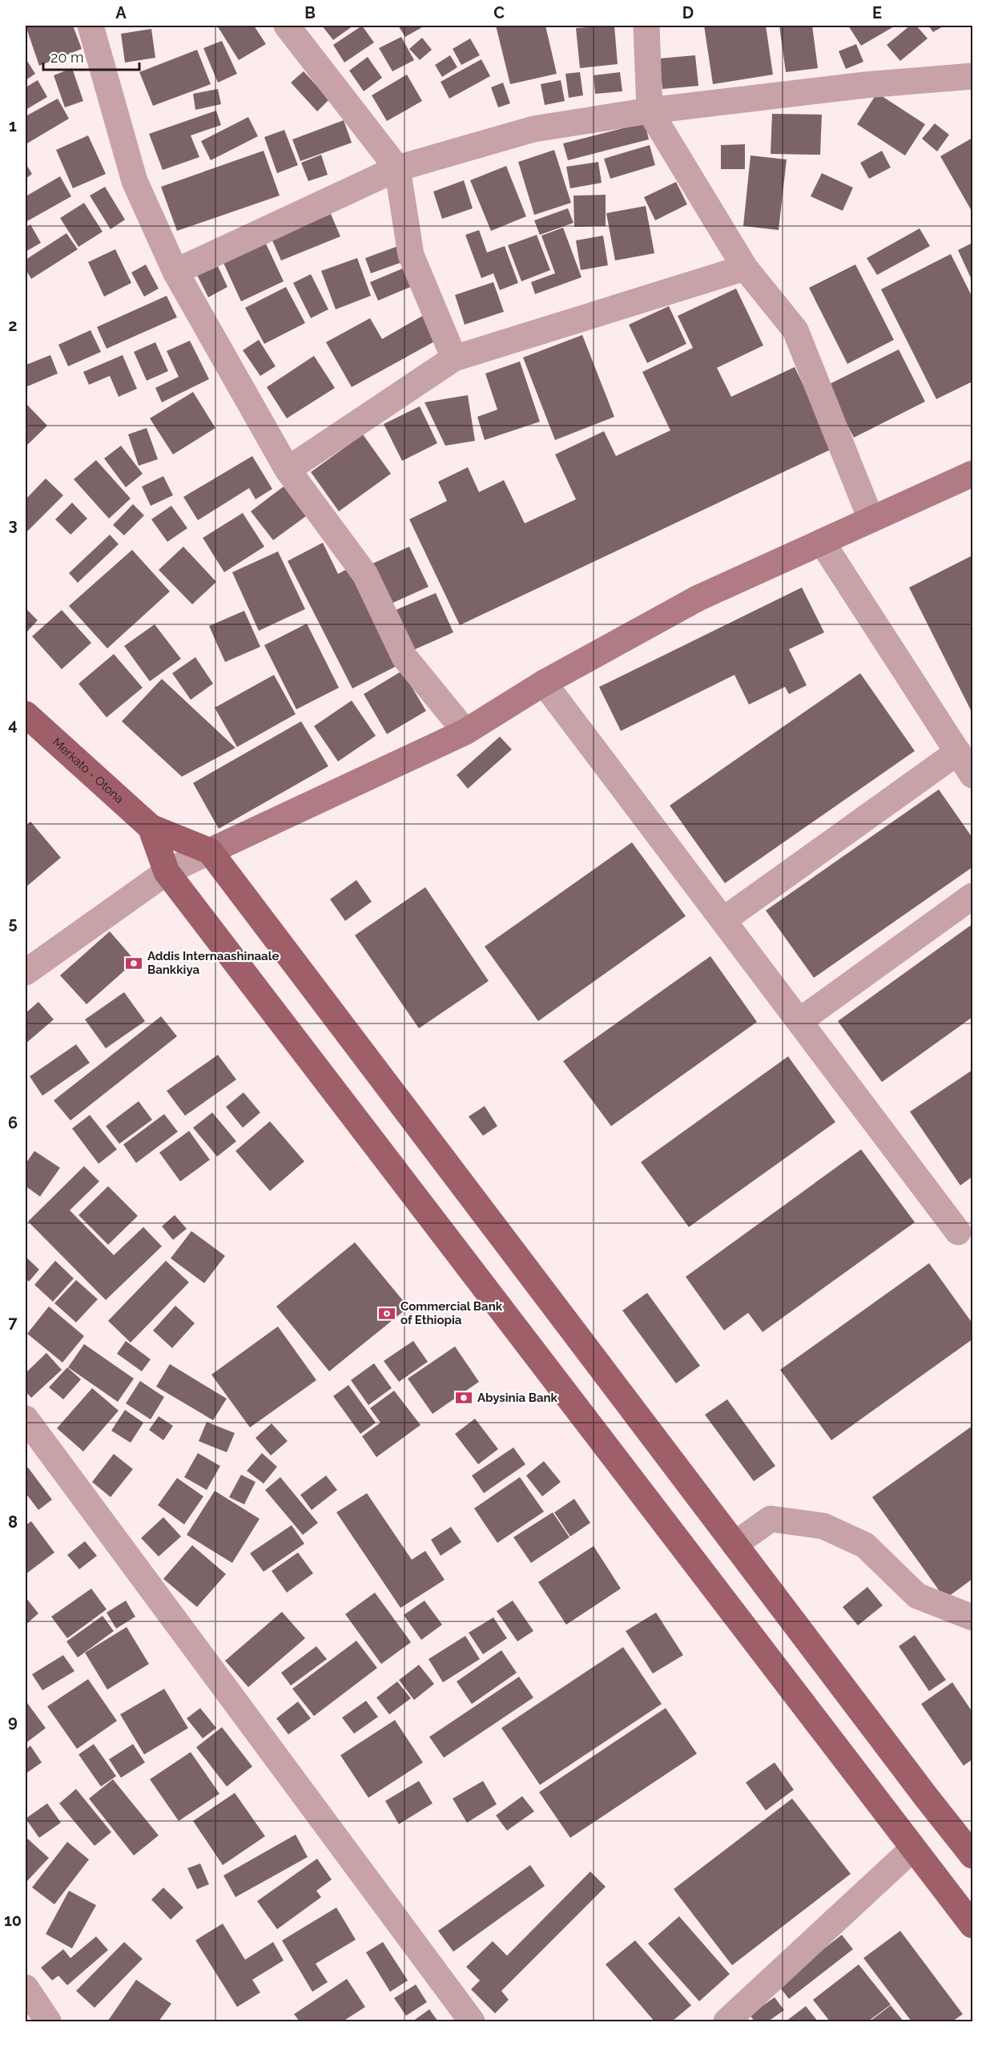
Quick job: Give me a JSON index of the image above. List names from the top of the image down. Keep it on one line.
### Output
{"streets":{"main road":["Merkato - Otona"]},"places":{"bank":["Addis Internaashinaale Bankkiya","Commercial Bank of Ethiopia","Abysinia Bank"]},"scale_bar":"20 m","grid":{"columns":["A","B","C","D","E"],"rows":["1","2","3","4","5","6","7","8","9","10"]}}
